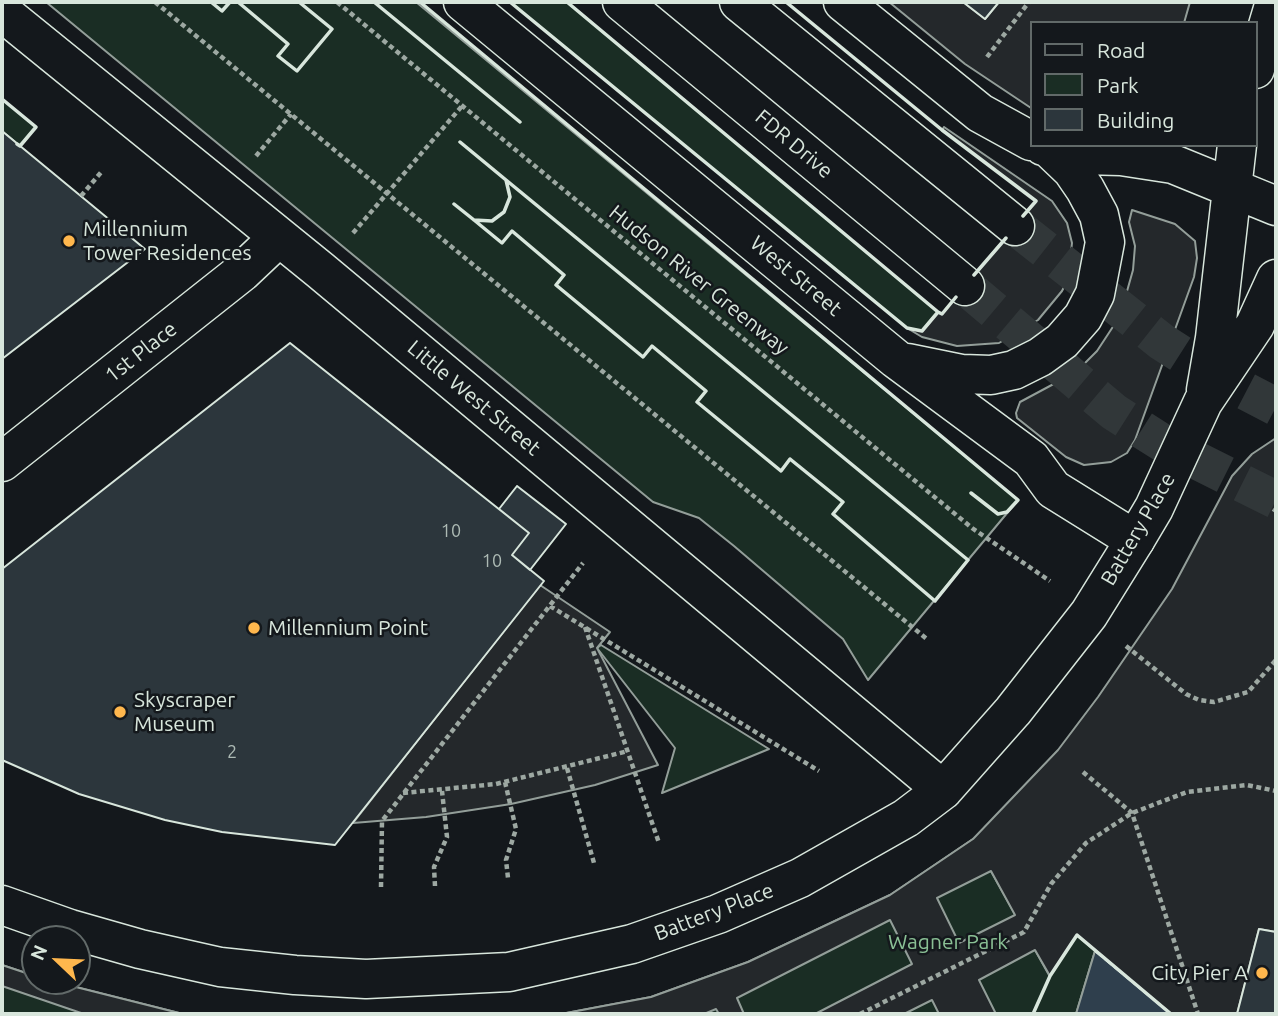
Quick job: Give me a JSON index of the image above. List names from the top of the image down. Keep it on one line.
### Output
{"streets":{"main road":["FDR Drive","West Street","1st Place","Little West Street","Battery Place"],"path":["Hudson River Greenway"]},"crossings":[["West Street","Battery Place"],["1st Place","Little West Street"],["Little West Street","Battery Place"]],"parks":["Wagner Park"],"places":["Millennium Tower Residences","Millennium Point","Skyscraper Museum","City Pier A"],"house_numbers":["10","10","2"],"legend":["Road","Park","Building"],"north":"top left"}
